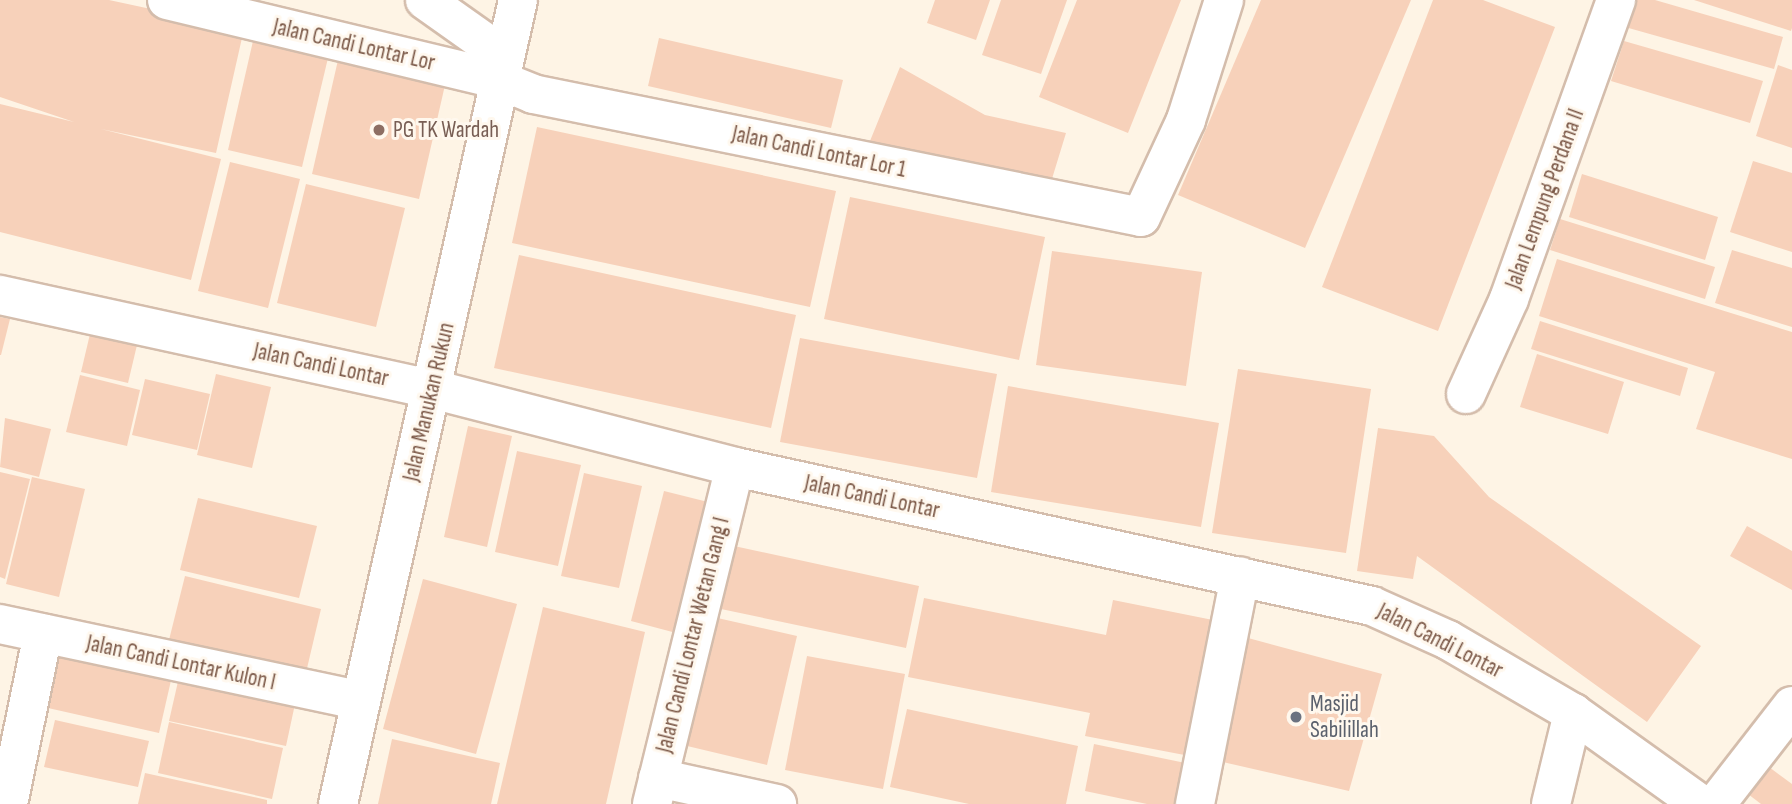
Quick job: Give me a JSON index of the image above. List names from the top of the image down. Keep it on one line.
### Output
{"streets":{"street":["Jalan Candi Lontar Lor","Jalan Candi Lontar Lor 1","Jalan Lempung Perdana II","Jalan Candi Lontar","Jalan Manukan Rukun","Jalan Candi Lontar Wetan Gang I","Jalan Candi Lontar Kulon I"]},"crossings":[["Jalan Candi Lontar Lor","Jalan Candi Lontar Lor 1"],["Jalan Candi Lontar Lor","Jalan Manukan Rukun"],["Jalan Candi Lontar Lor 1","Jalan Manukan Rukun"],["Jalan Candi Lontar","Jalan Manukan Rukun"],["Jalan Candi Lontar","Jalan Candi Lontar Wetan Gang I"],["Jalan Manukan Rukun","Jalan Candi Lontar Kulon I"]],"places":["PG TK Wardah","Masjid Sabilillah"]}
